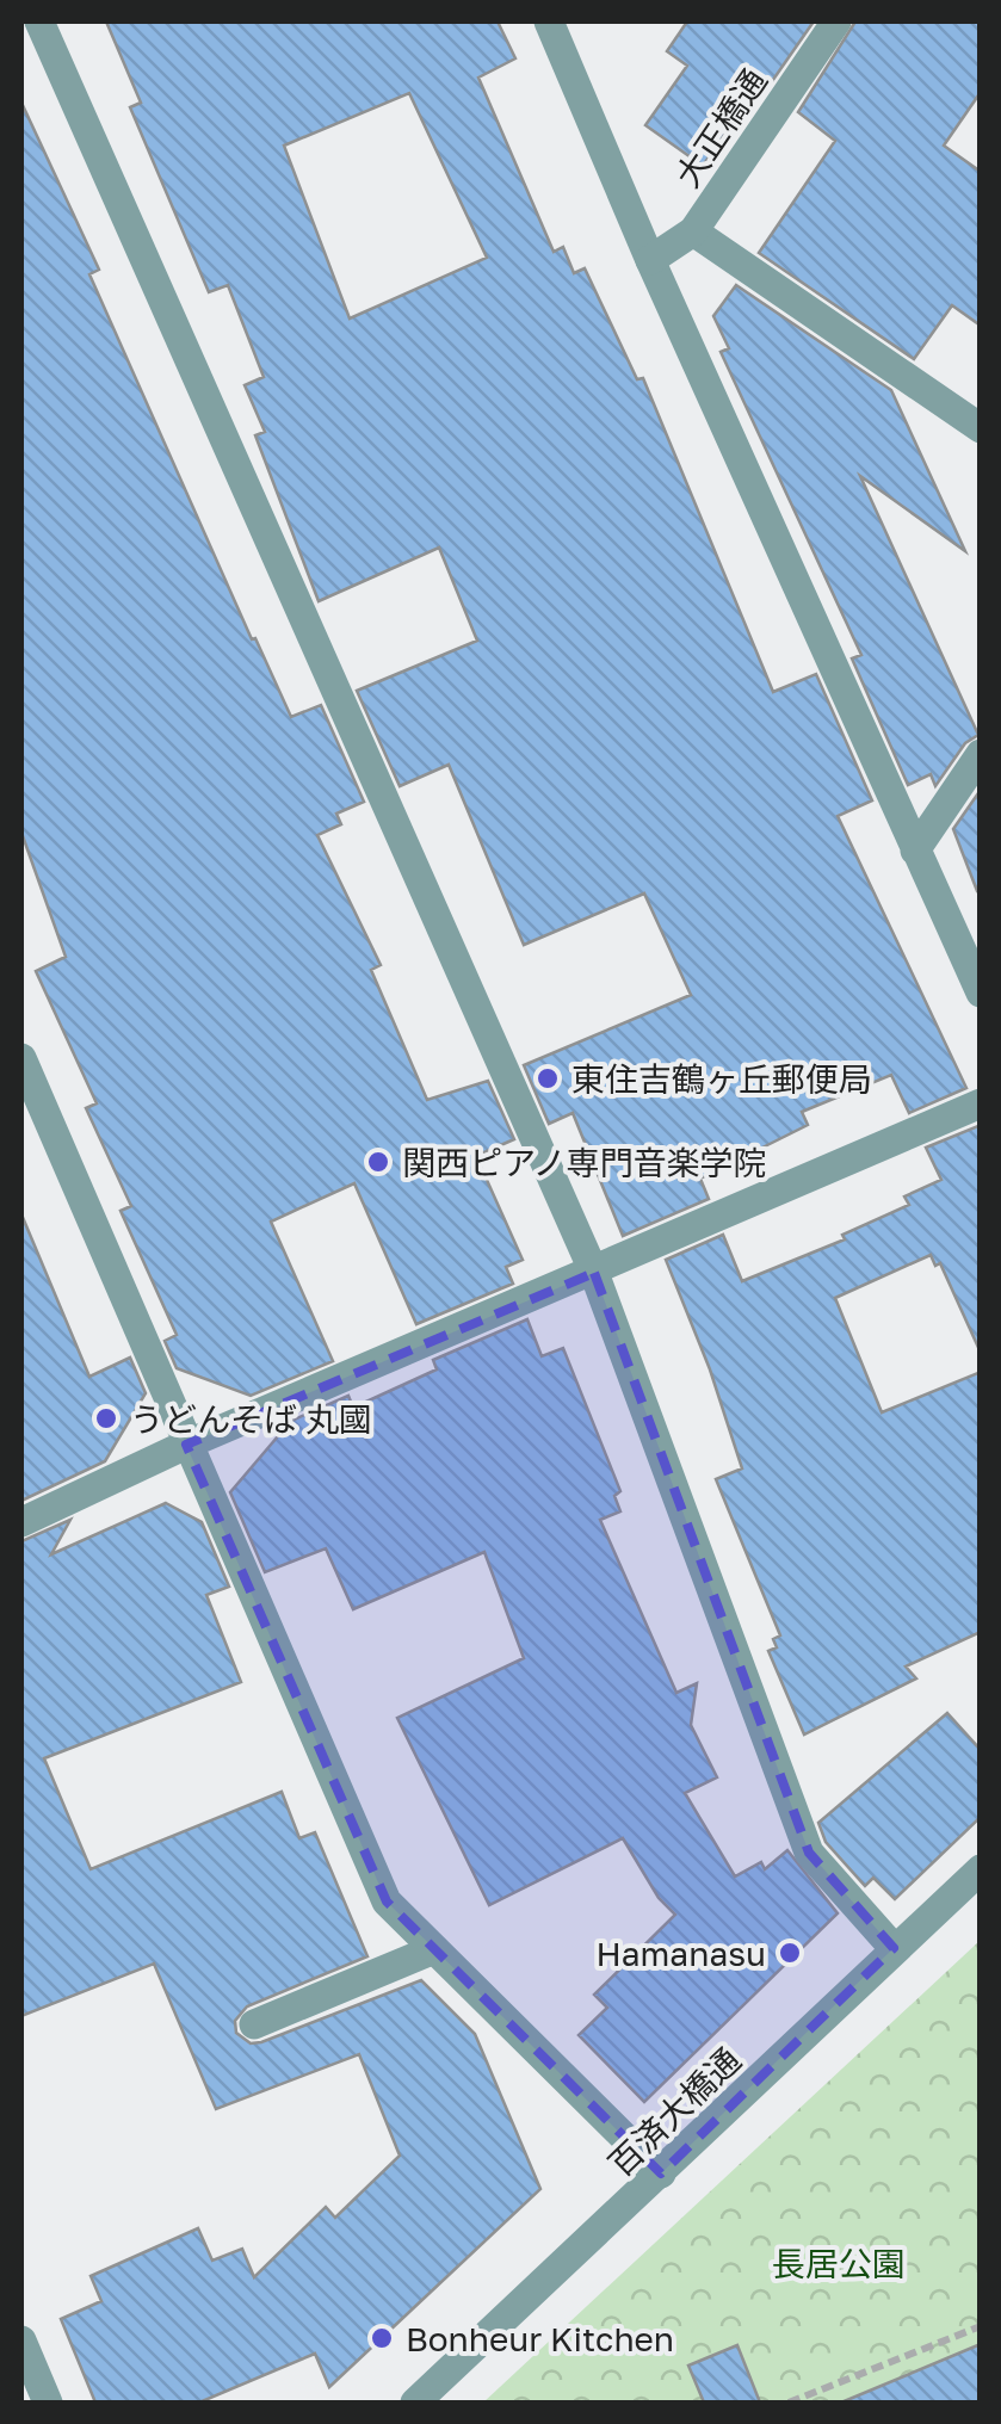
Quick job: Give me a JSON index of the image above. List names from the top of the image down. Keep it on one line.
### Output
{"streets":{"street":["大正橋通","百済大橋通"]},"parks":["長居公園"],"places":["東住吉鶴ヶ丘郵便局","関西ピアノ専門音楽学院","うどんそば 丸國","Hamanasu","Bonheur Kitchen"]}
